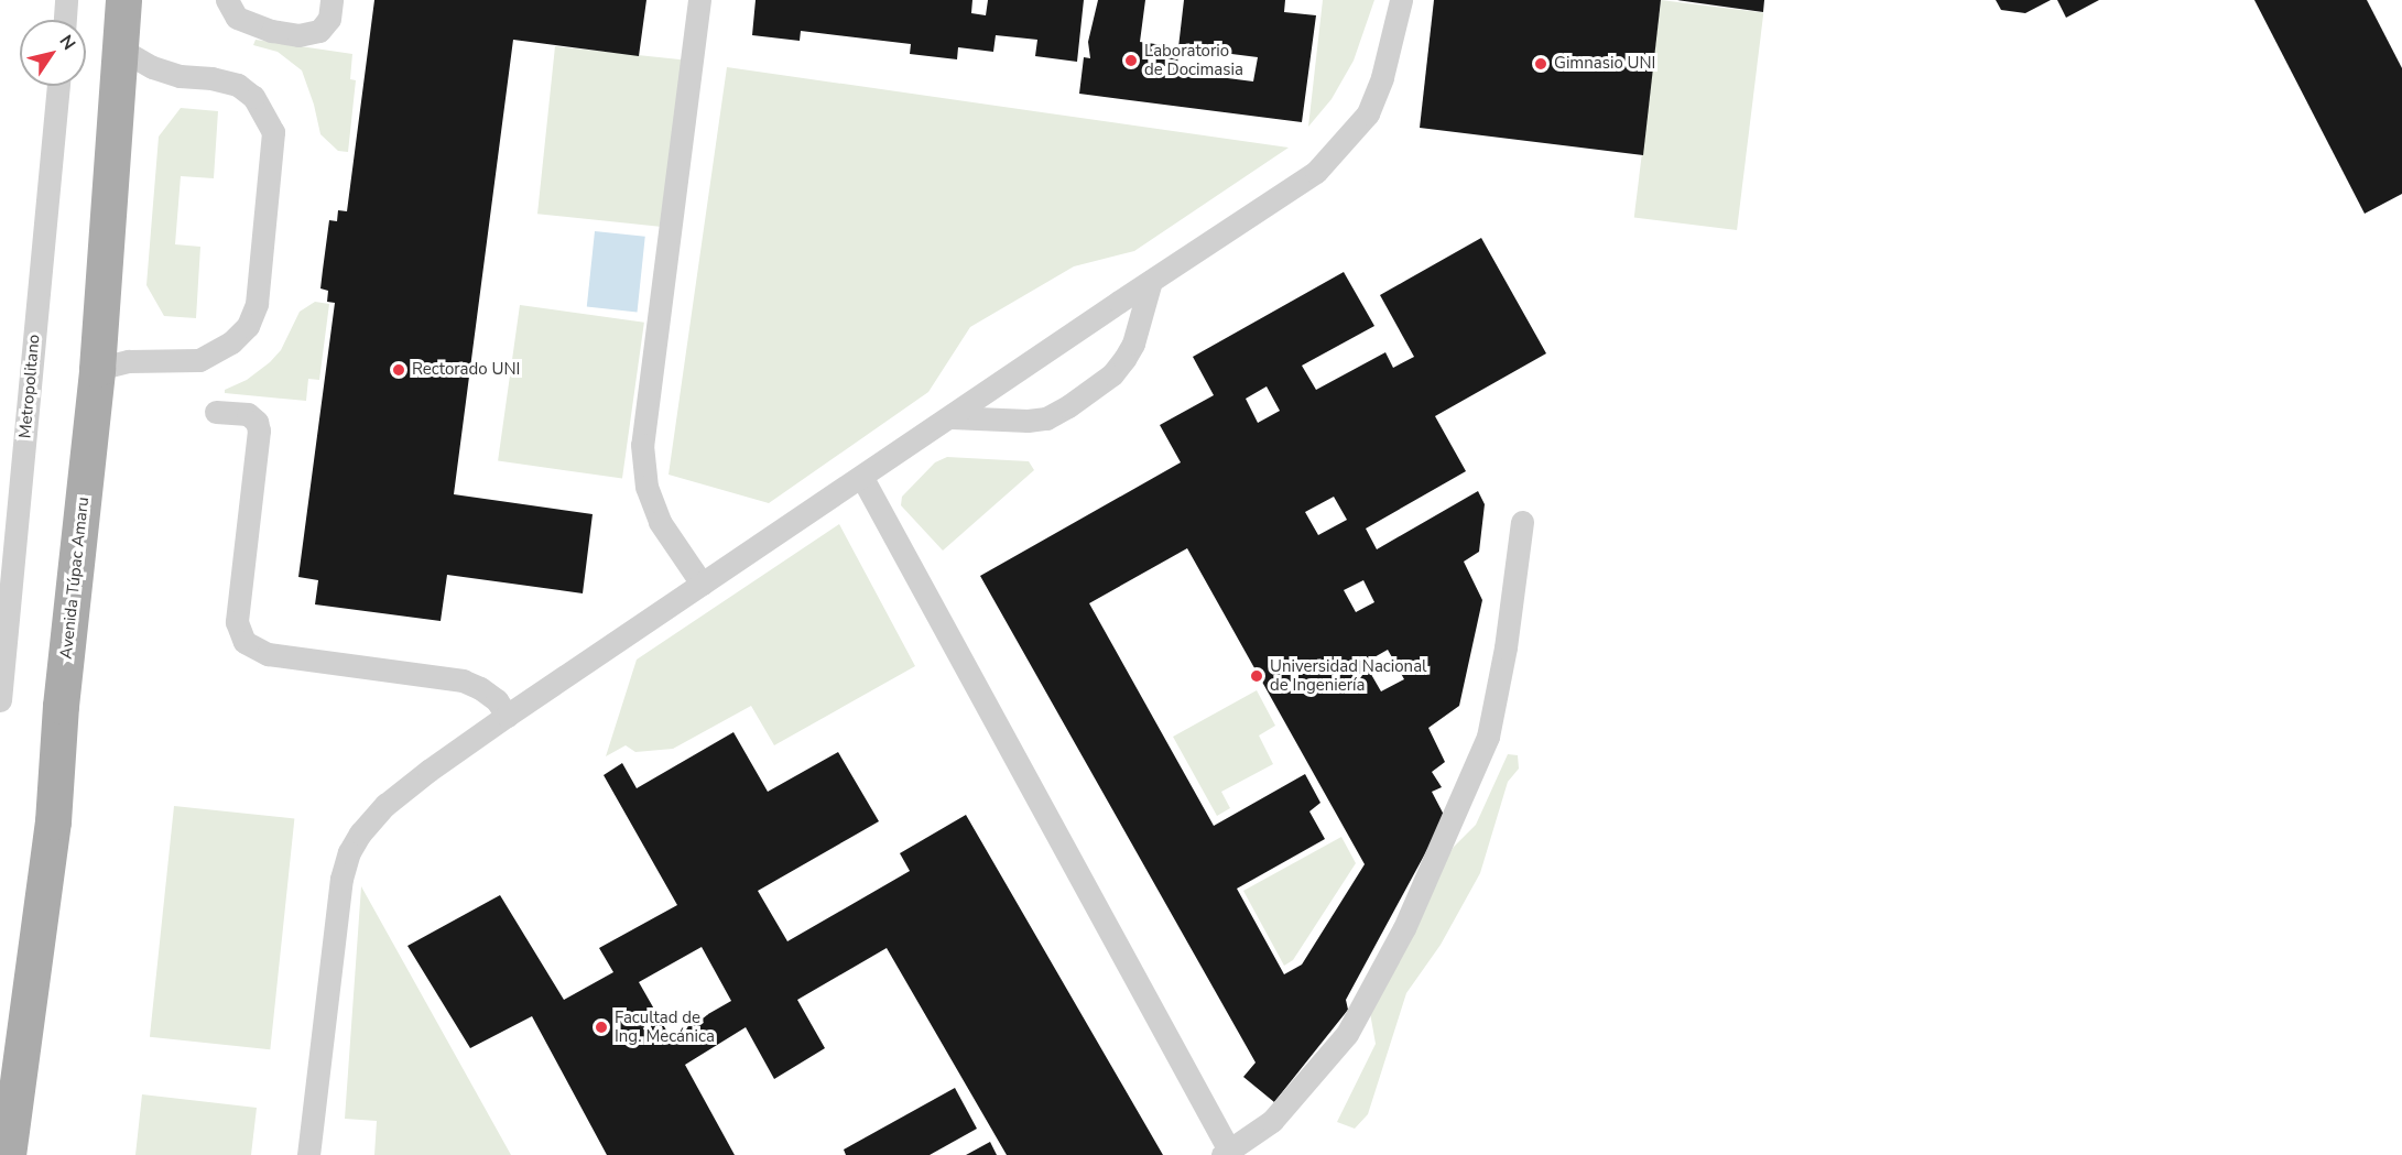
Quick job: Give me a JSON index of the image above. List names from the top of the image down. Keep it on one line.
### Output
{"streets":{"main road":["Avenida Túpac Amaru"],"lane":["Metropolitano"]},"places":["Laboratorio de Docimasia","Gimnasio UNI","Rectorado UNI","Universidad Nacional de Ingeniería","Facultad de Ing. Mecánica"],"north":"top right"}
